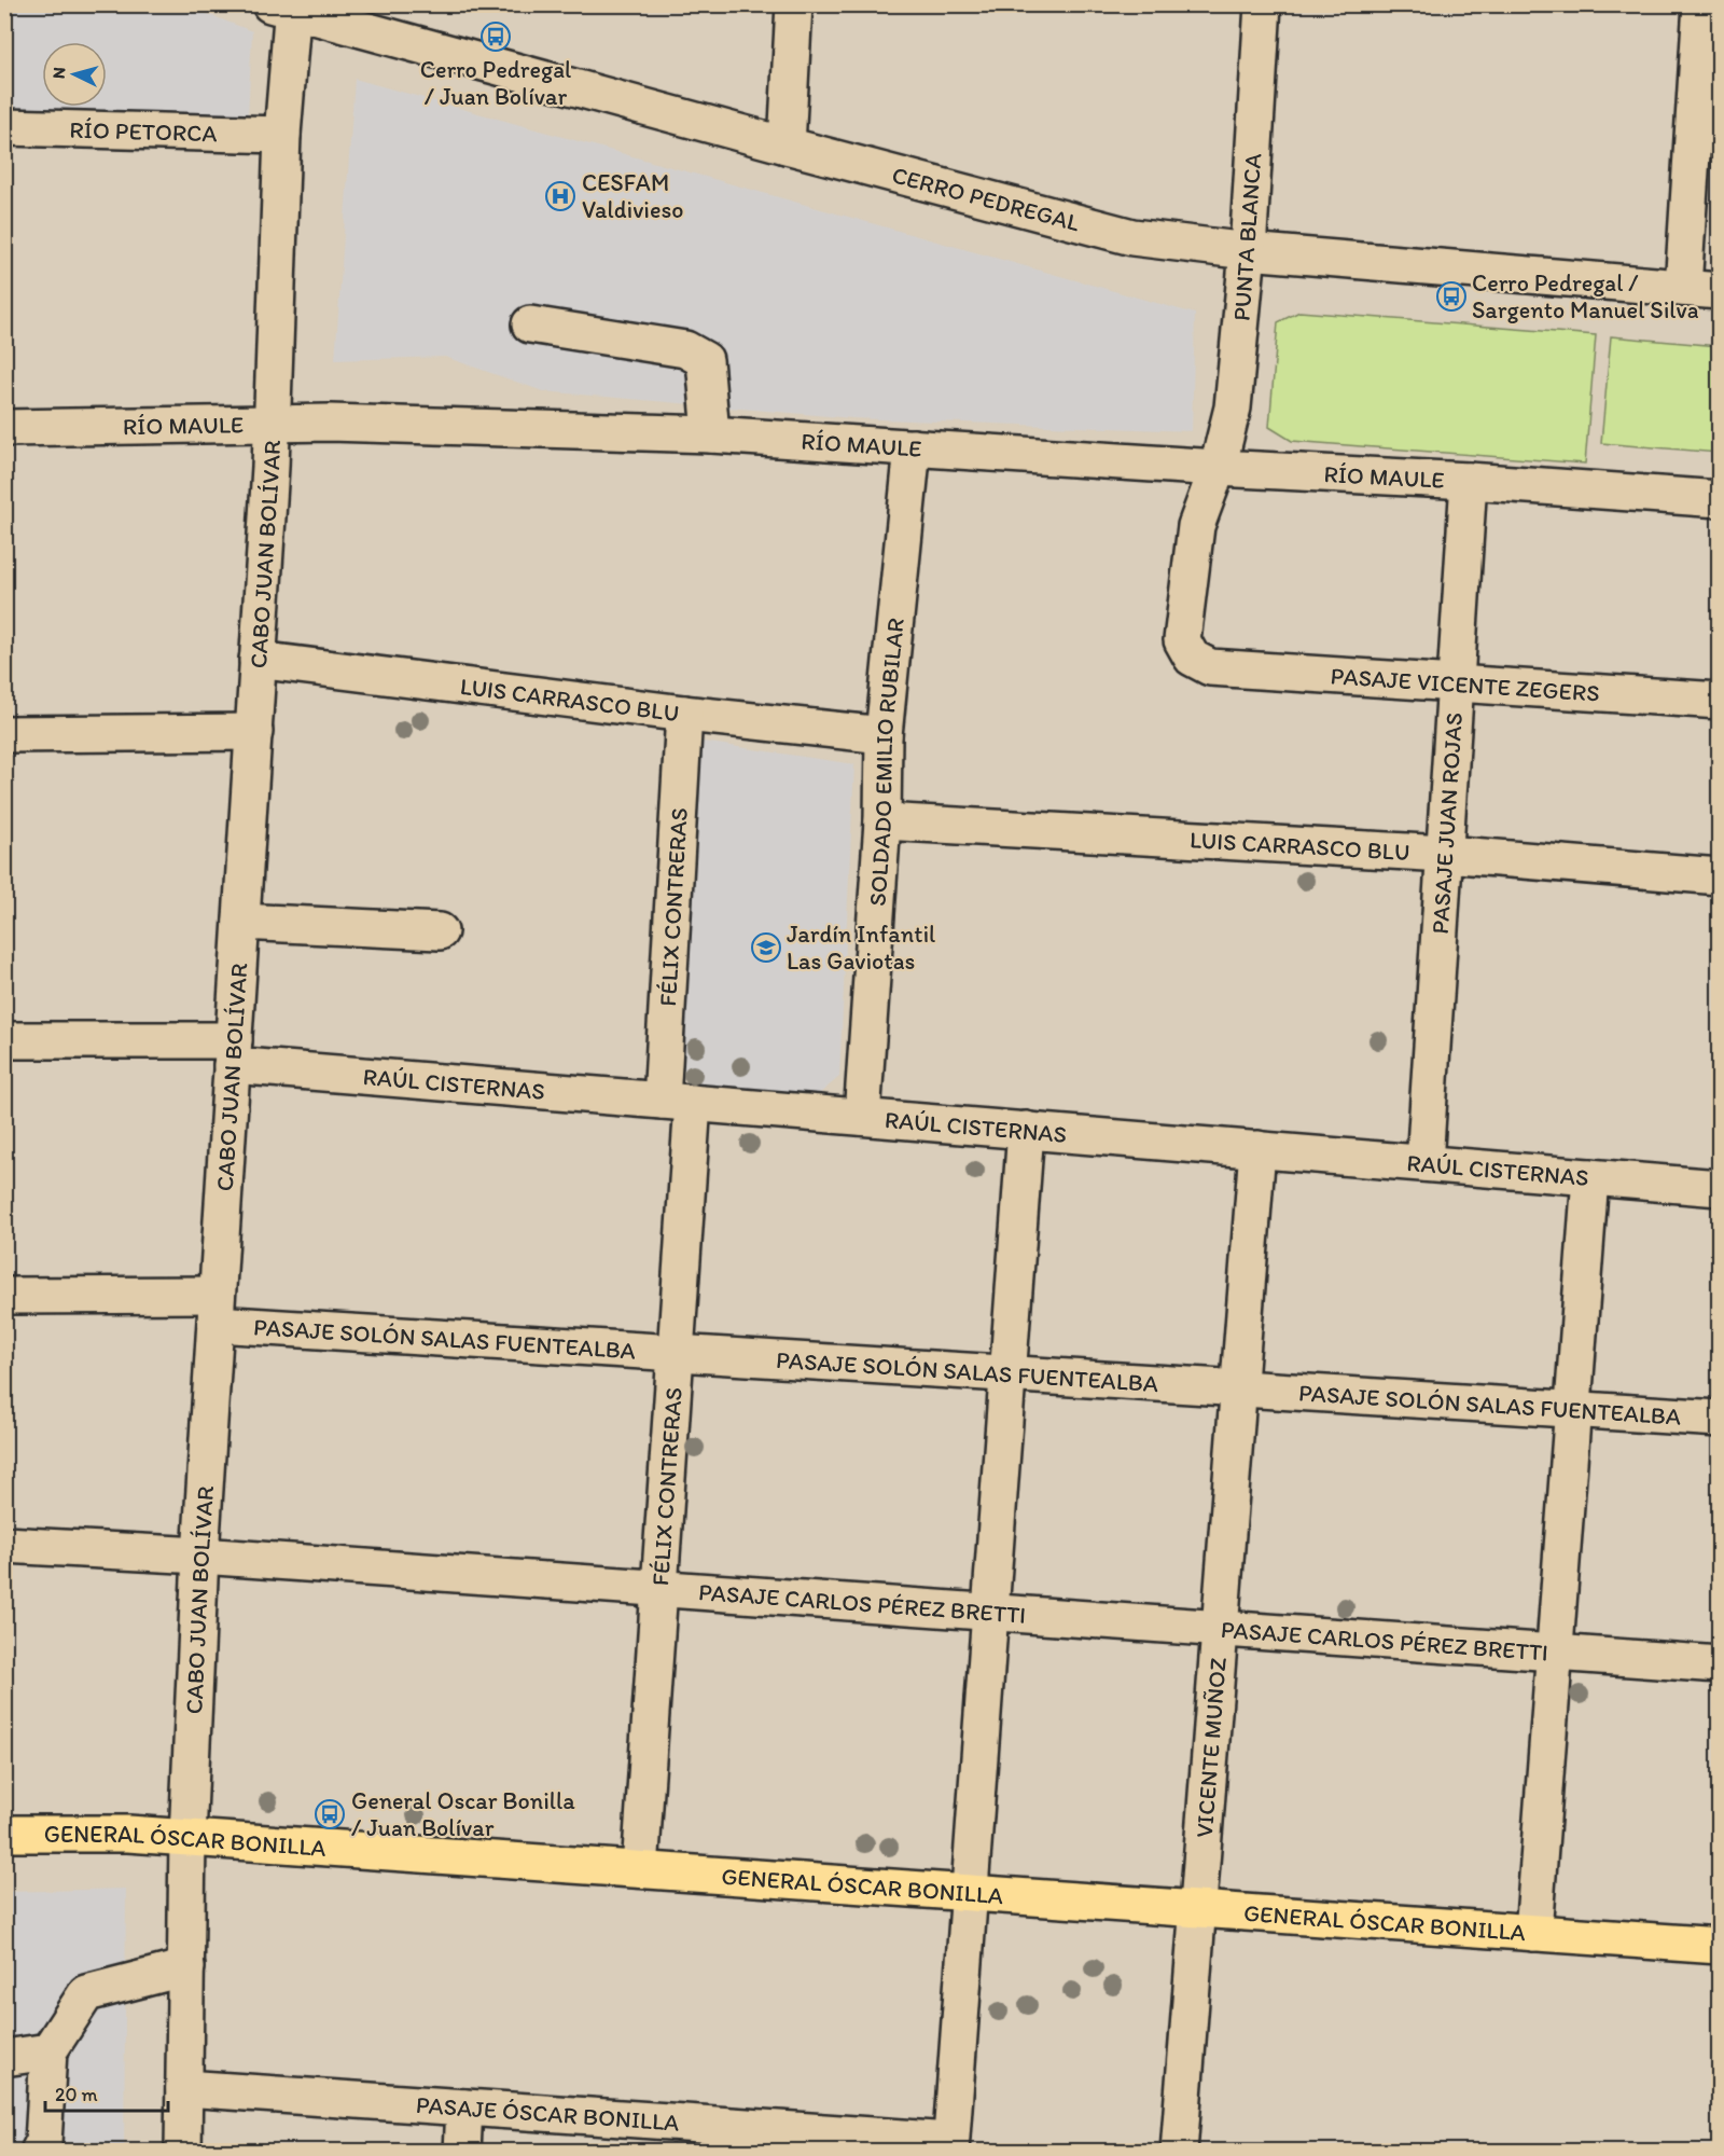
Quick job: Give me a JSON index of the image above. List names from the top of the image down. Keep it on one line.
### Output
{"streets":{"main road":["GENERAL ÓSCAR BONILLA"],"street":["RÍO PETORCA","CERRO PEDREGAL","PUNTA BLANCA","RÍO MAULE","CABO JUAN BOLÍVAR","PASAJE VICENTE ZEGERS","LUIS CARRASCO BLU","SOLDADO EMILIO RUBILAR","PASAJE JUAN ROJAS","FÉLIX CONTRERAS","RAÚL CISTERNAS","PASAJE SOLÓN SALAS FUENTEALBA","PASAJE CARLOS PÉREZ BRETTI","VICENTE MUÑOZ","PASAJE ÓSCAR BONILLA"]},"crossings":[["RÍO PETORCA","CABO JUAN BOLÍVAR"],["CERRO PEDREGAL","PUNTA BLANCA"],["CERRO PEDREGAL","CABO JUAN BOLÍVAR"],["PUNTA BLANCA","RÍO MAULE"],["PUNTA BLANCA","PASAJE VICENTE ZEGERS"],["RÍO MAULE","CABO JUAN BOLÍVAR"],["RÍO MAULE","SOLDADO EMILIO RUBILAR"],["RÍO MAULE","PASAJE JUAN ROJAS"],["CABO JUAN BOLÍVAR","LUIS CARRASCO BLU"],["CABO JUAN BOLÍVAR","RAÚL CISTERNAS"],["CABO JUAN BOLÍVAR","PASAJE SOLÓN SALAS FUENTEALBA"],["CABO JUAN BOLÍVAR","PASAJE CARLOS PÉREZ BRETTI"],["CABO JUAN BOLÍVAR","GENERAL ÓSCAR BONILLA"],["CABO JUAN BOLÍVAR","PASAJE ÓSCAR BONILLA"],["PASAJE VICENTE ZEGERS","PASAJE JUAN ROJAS"],["LUIS CARRASCO BLU","SOLDADO EMILIO RUBILAR"],["LUIS CARRASCO BLU","PASAJE JUAN ROJAS"],["LUIS CARRASCO BLU","FÉLIX CONTRERAS"],["SOLDADO EMILIO RUBILAR","RAÚL CISTERNAS"],["PASAJE JUAN ROJAS","RAÚL CISTERNAS"],["FÉLIX CONTRERAS","RAÚL CISTERNAS"],["FÉLIX CONTRERAS","PASAJE SOLÓN SALAS FUENTEALBA"],["FÉLIX CONTRERAS","PASAJE CARLOS PÉREZ BRETTI"],["FÉLIX CONTRERAS","GENERAL ÓSCAR BONILLA"],["RAÚL CISTERNAS","VICENTE MUÑOZ"],["PASAJE SOLÓN SALAS FUENTEALBA","VICENTE MUÑOZ"],["PASAJE CARLOS PÉREZ BRETTI","VICENTE MUÑOZ"],["VICENTE MUÑOZ","GENERAL ÓSCAR BONILLA"]],"places":{"bus stop":["Cerro Pedregal / Juan Bolívar","Cerro Pedregal / Sargento Manuel Silva","General Oscar Bonilla / Juan Bolívar"],"hospital":["CESFAM Valdivieso"],"school or university":["Jardín Infantil Las Gaviotas"]},"scale_bar":"20 m","north":"left"}
